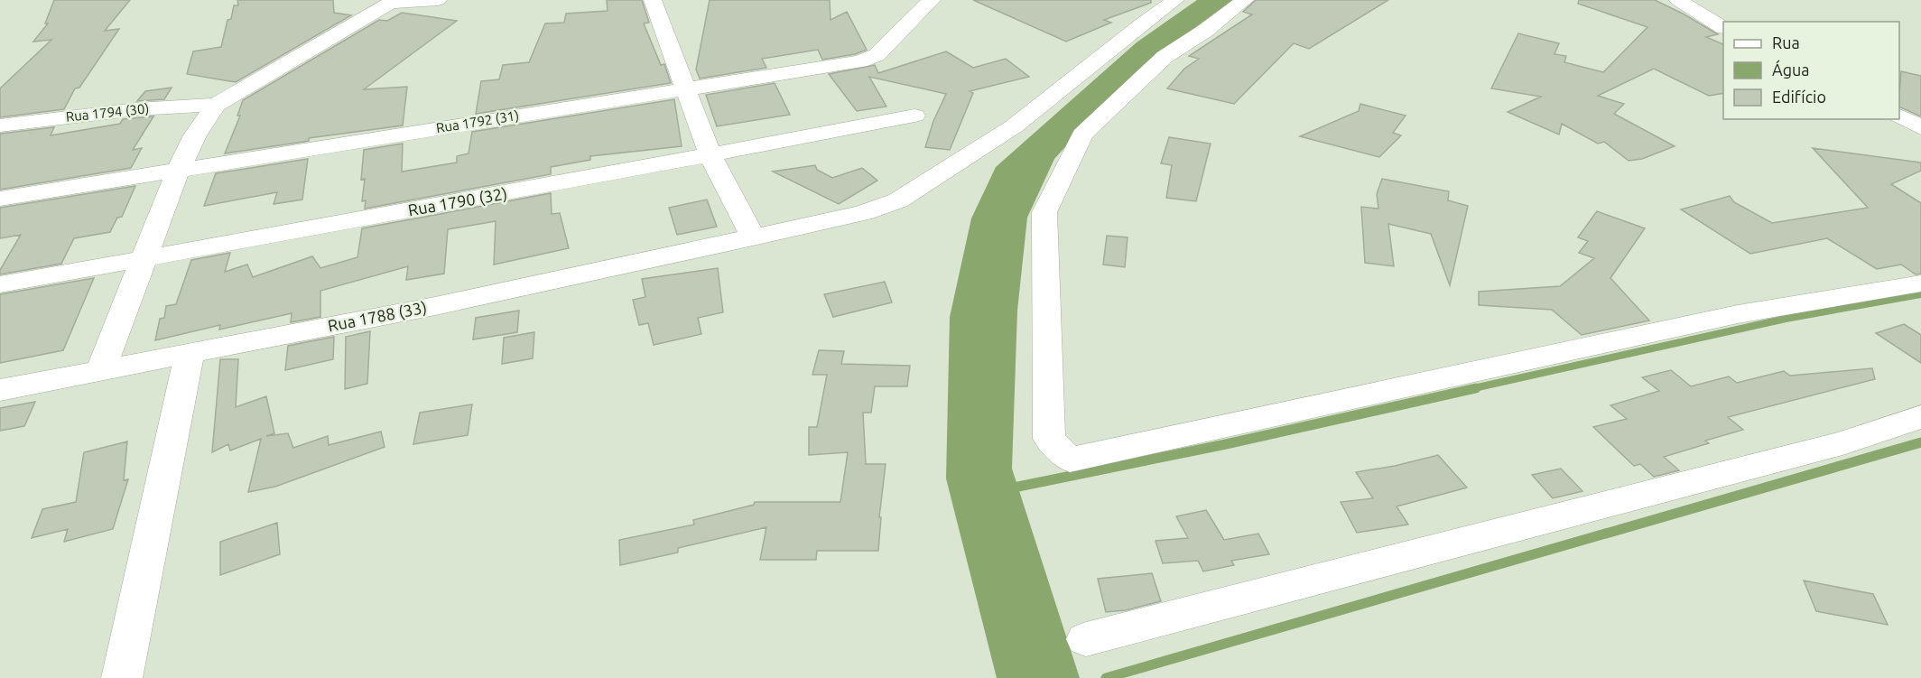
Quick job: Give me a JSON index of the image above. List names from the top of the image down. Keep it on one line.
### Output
{"streets":{"street":["Rua 1794 (30)","Rua 1792 (31)","Rua 1790 (32)","Rua 1788 (33)"]},"legend":["Rua","Água","Edifício"]}
